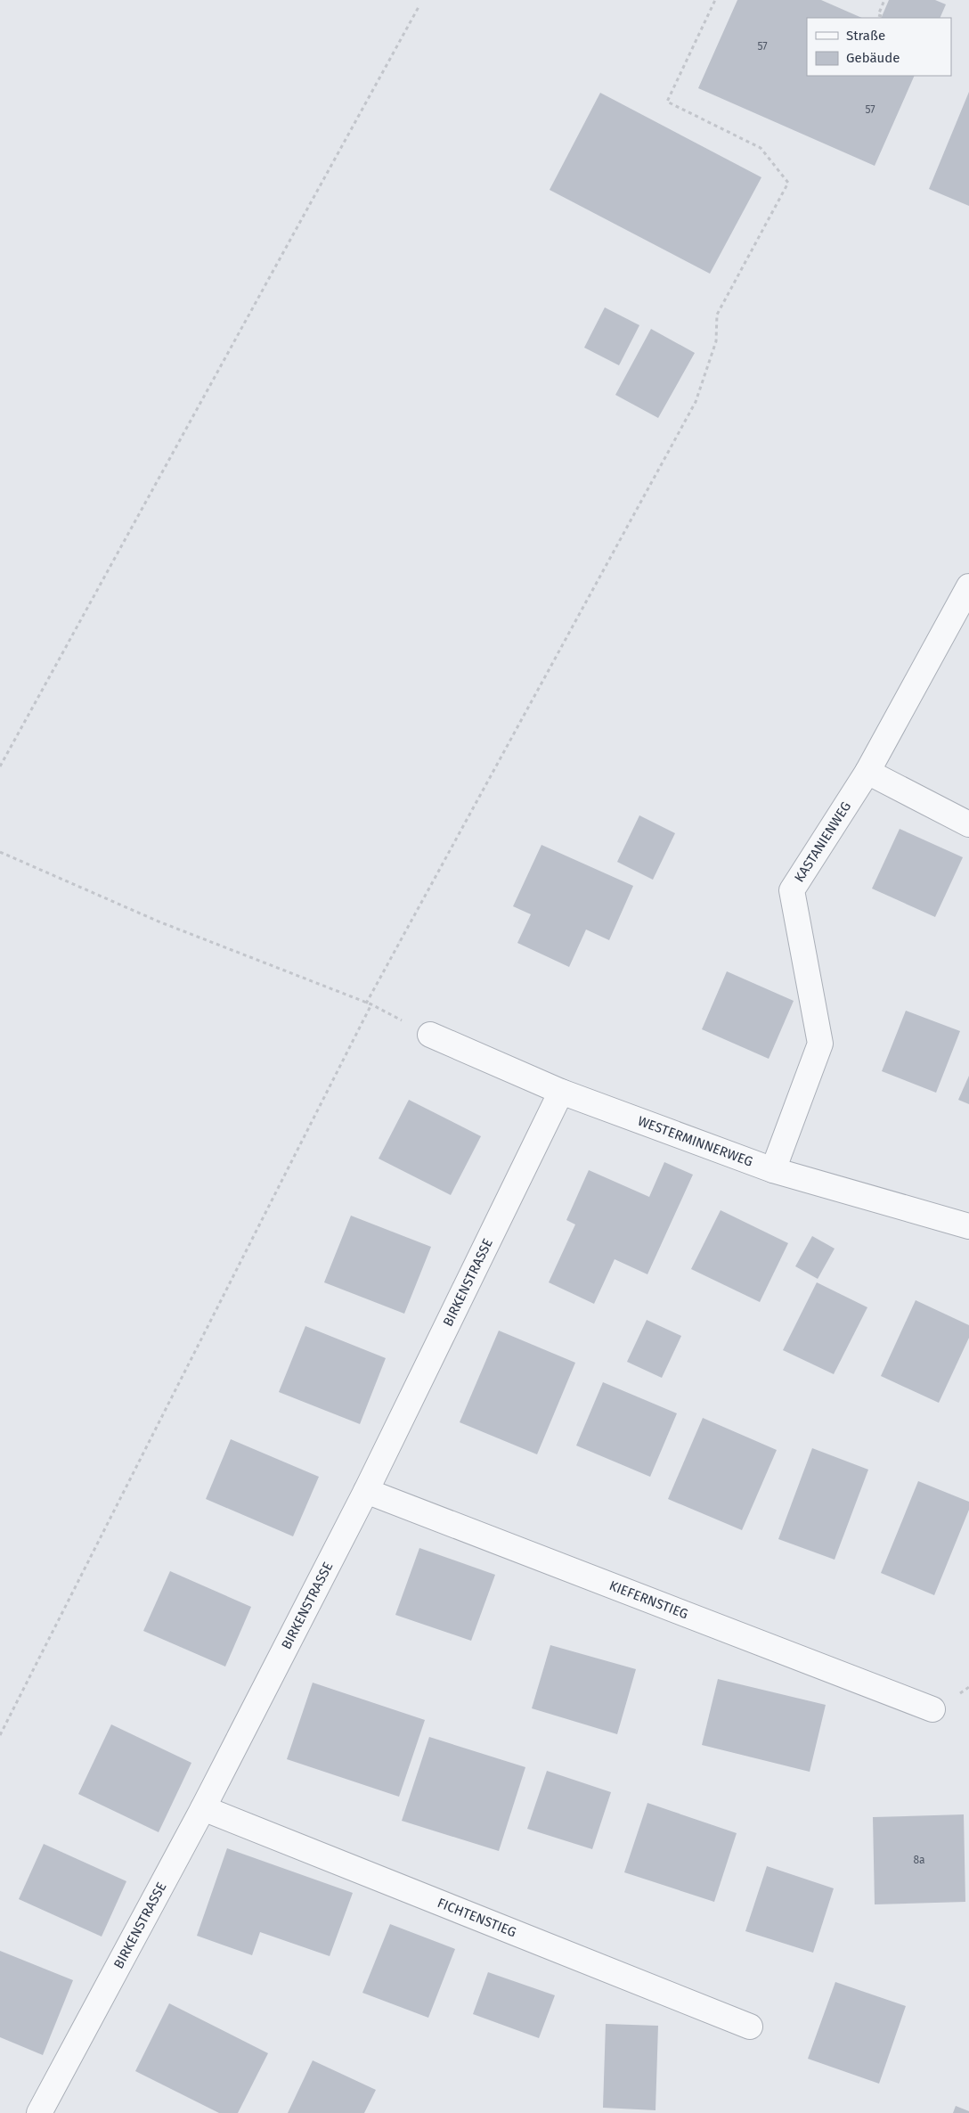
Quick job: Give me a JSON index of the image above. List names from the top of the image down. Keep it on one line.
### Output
{"streets":{"street":["KASTANIENWEG","WESTERMINNERWEG","BIRKENSTRASSE","KIEFERNSTIEG","FICHTENSTIEG"]},"crossings":[["KASTANIENWEG","WESTERMINNERWEG"],["WESTERMINNERWEG","BIRKENSTRASSE"],["BIRKENSTRASSE","KIEFERNSTIEG"],["BIRKENSTRASSE","FICHTENSTIEG"]],"house_numbers":["57","57","8a"],"legend":["Straße","Gebäude"]}
